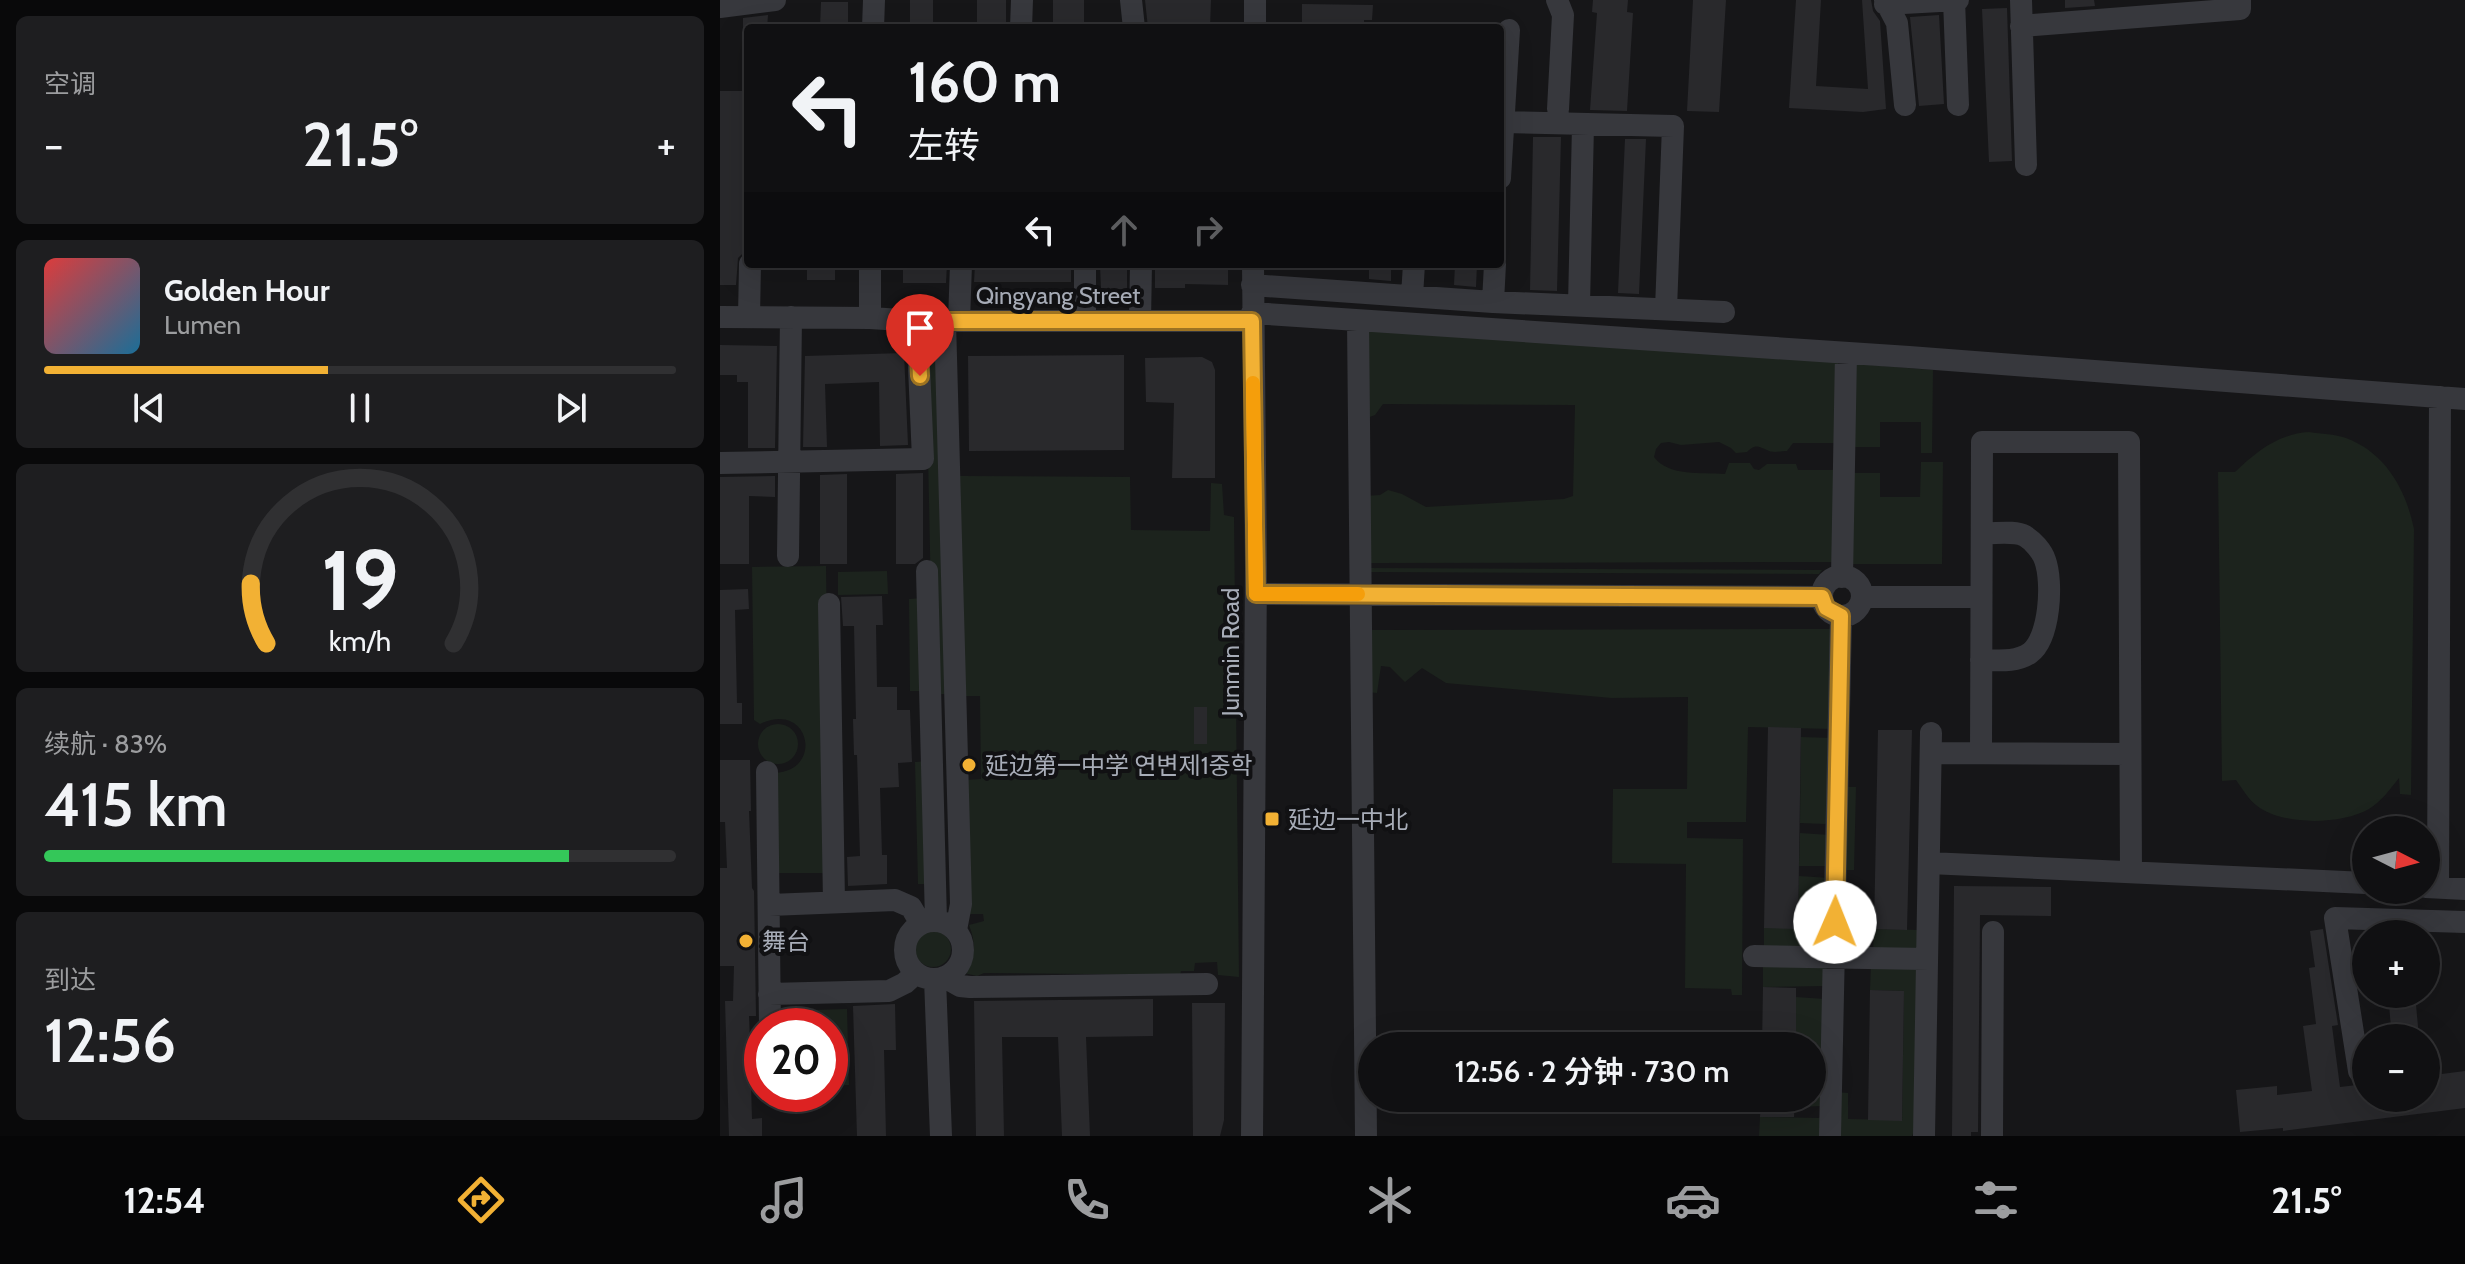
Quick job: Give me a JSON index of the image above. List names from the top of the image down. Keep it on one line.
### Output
{"streets":{"street":["Qingyang Street","Junmin Road"]},"crossings":[["Qingyang Street","Junmin Road"]],"places":{"other":["延边第一中学 연변제1중학","舞台"],"transit":["延边一中北"]},"north":"right","page":{"tile":["空调",["续航 · 83%","415 km"],["到达","12:56"]],"turn":["160 m","左转"],"heat":["−","21.5°","+"],"song":["Golden Hour","Lumen"],"map_buttons":["+","−"],"limit":"20","trip":"12:56 · 2 分钟 · 730 m","tabs":["12:54","21.5°"],"gauge":["19","km/h"]}}
